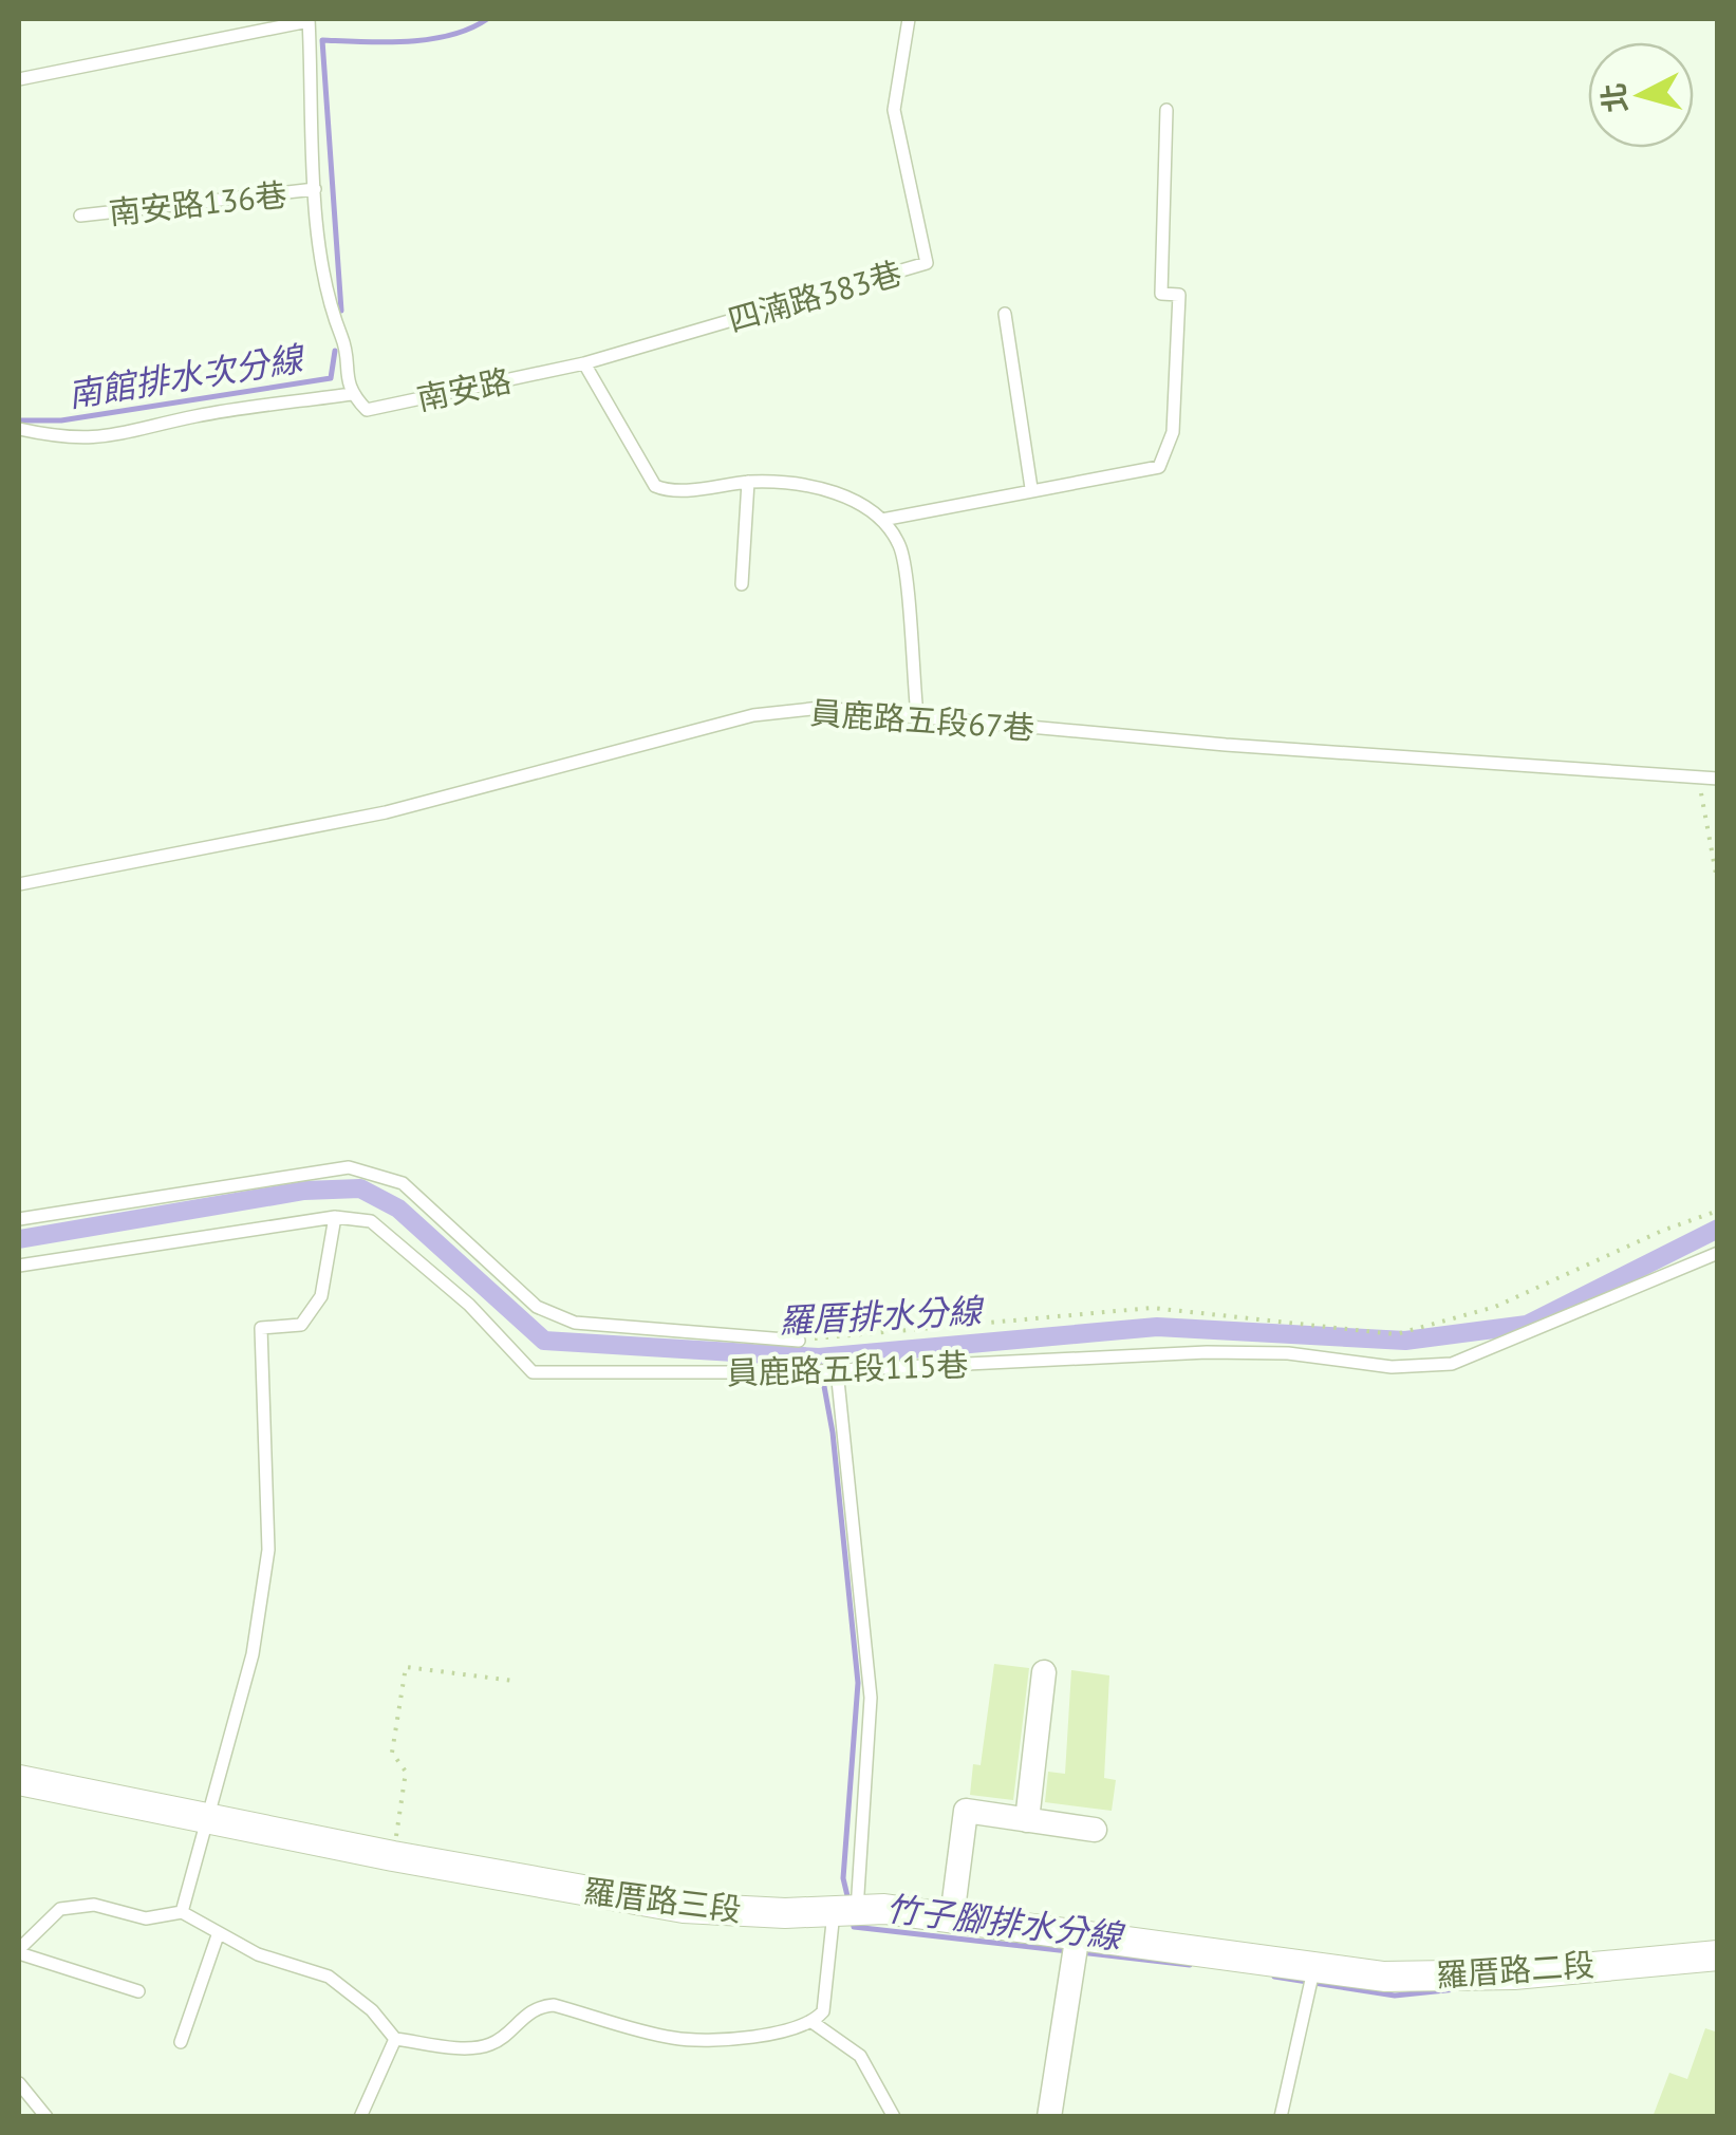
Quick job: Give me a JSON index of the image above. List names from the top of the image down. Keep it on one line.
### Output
{"streets":{"street":["羅厝路三段","羅厝路二段"],"lane":["南安路136巷","四湳路383巷","南安路","員鹿路五段67巷","員鹿路五段115巷"]},"crossings":[["四湳路383巷","南安路"],["羅厝路三段","羅厝路二段"]],"water":["南館排水次分線","羅厝排水分線","竹子腳排水分線"],"north":"left"}
